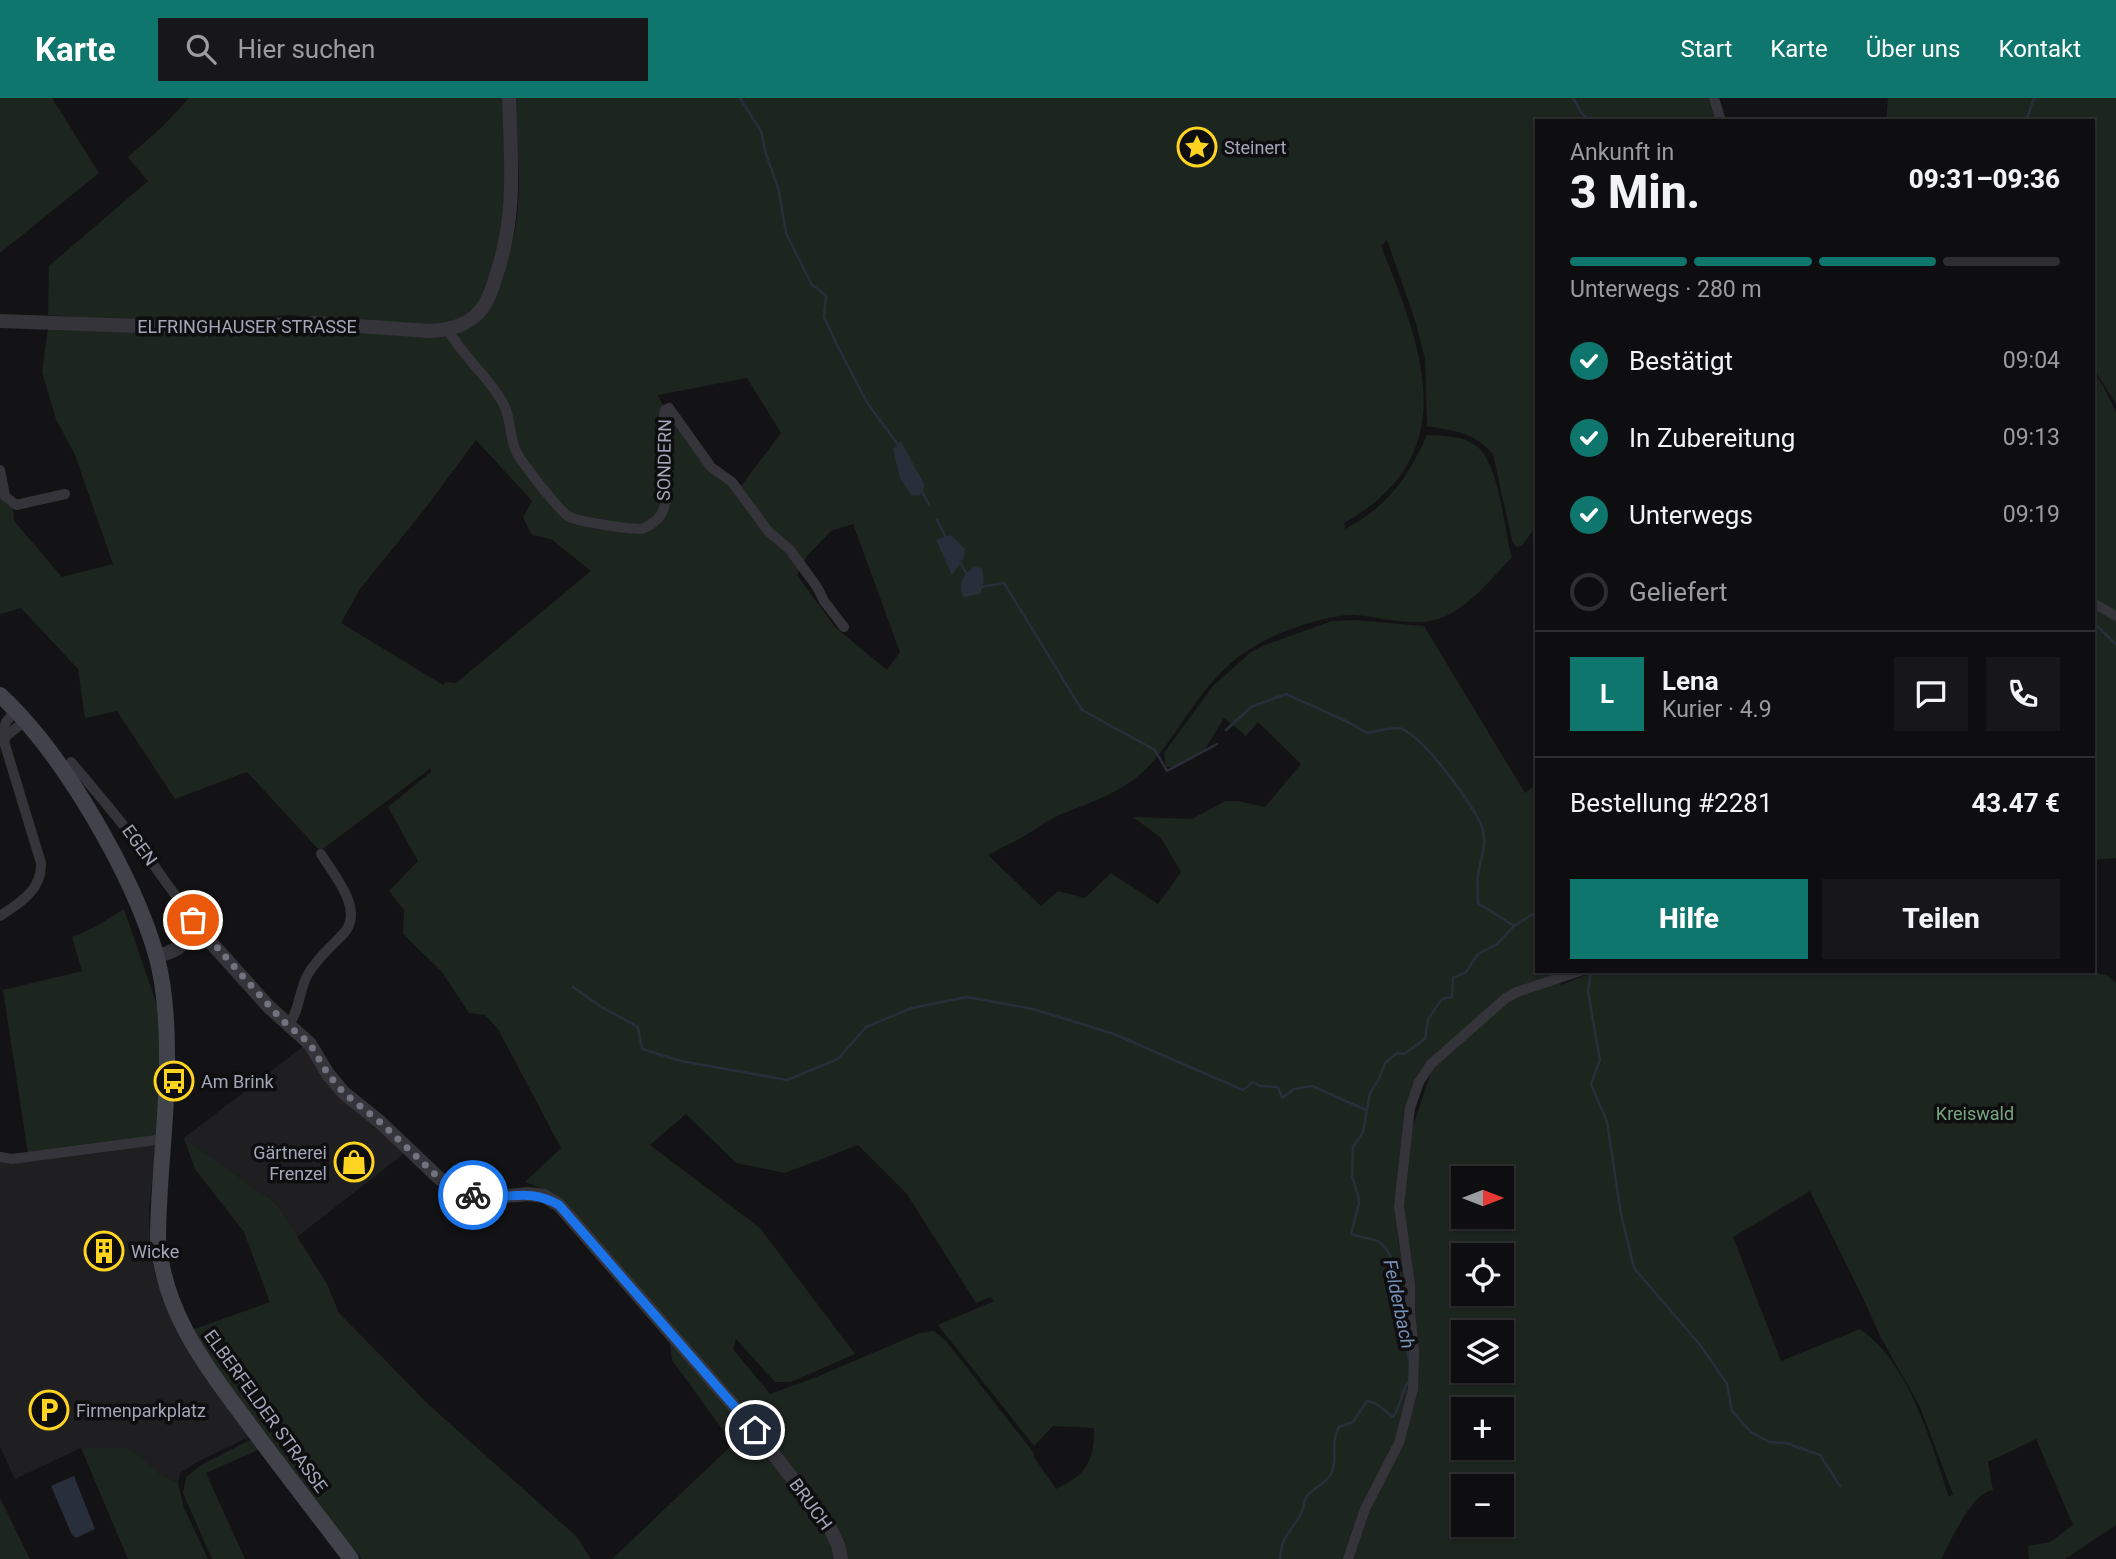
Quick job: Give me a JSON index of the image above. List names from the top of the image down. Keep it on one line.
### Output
{"streets":{"main road":["ELBERFELDER STRASSE"],"street":["ELFRINGHAUSER STRASSE","SONDERN","EGEN","BRUCH"]},"crossings":[["ELFRINGHAUSER STRASSE","SONDERN"],["EGEN","BRUCH"]],"water":["Felderbach"],"parks":["Kreiswald"],"places":{"place":["Steinert"],"bus stop":["Am Brink"],"shop":["Gärtnerei Frenzel"],"building":["Wicke"],"parking":["Firmenparkplatz"]},"north":"right","page":{"header":"Karte","search":"Hier suchen","nav":["Start","Karte","Über uns","Kontakt"],"heading":["3 Min.","Ankunft in","09:31–09:36"],"panel":["Lena","Kurier · 4.9","Bestellung #2281","43.47 €"],"bar":"Unterwegs · 280 m","list":[["Bestätigt","09:04"],["In Zubereitung","09:13"],["Unterwegs","09:19"],"Geliefert"],"round":"L","buttons":["Hilfe","Teilen"],"map_buttons":["+","−"]}}
